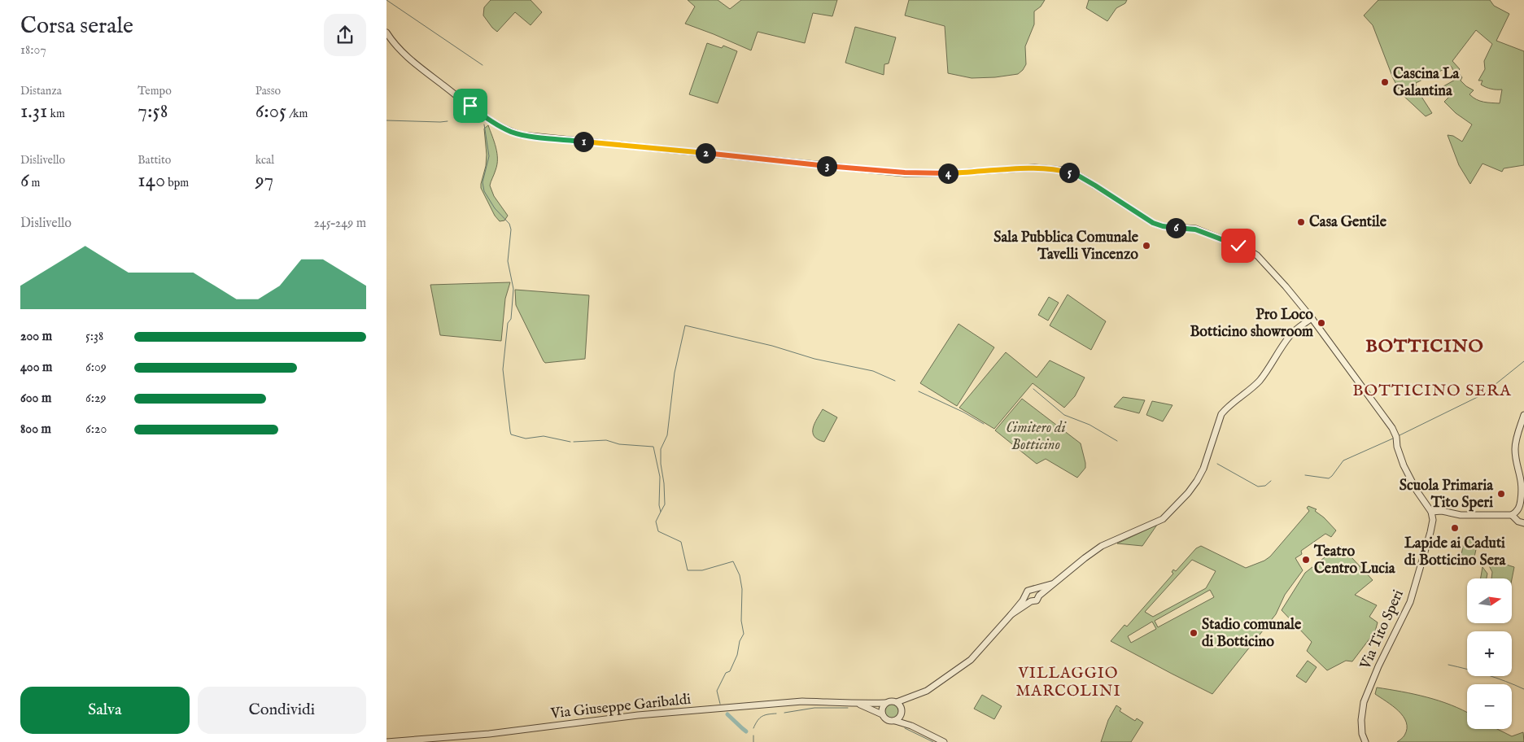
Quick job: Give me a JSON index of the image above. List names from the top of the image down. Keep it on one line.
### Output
{"streets":{"street":["Via Tito Speri","Via Giuseppe Garibaldi"]},"districts":["BOTTICINO","BOTTICINO SERA","VILLAGGIO MARCOLINI"],"parks":["Cimitero di Botticino"],"places":["Cascina La Galantina","Casa Gentile","Sala Pubblica Comunale Tavelli Vincenzo","Pro Loco Botticino showroom","Scuola Primaria Tito Speri","Lapide ai Caduti di Botticino Sera","Teatro Centro Lucia","Stadio comunale di Botticino"],"north":"right","page":{"heading":["Corsa serale","18:07"],"stats":[["Distanza","1.31 km"],["Tempo","7:58"],["Passo","6:05 /km"],["Dislivello","6 m"],["Battito","140 bpm"],["kcal","97"]],"pins":["1","2","3","5","4","6"],"chart":["Dislivello","245–249 m"],"list":[{"name":"200 m","note":"5:38"},{"name":"400 m","note":"6:09"},{"name":"600 m","note":"6:29"},{"name":"800 m","note":"6:20"}],"map_buttons":["+","−"],"buttons":["Salva","Condividi"]}}
